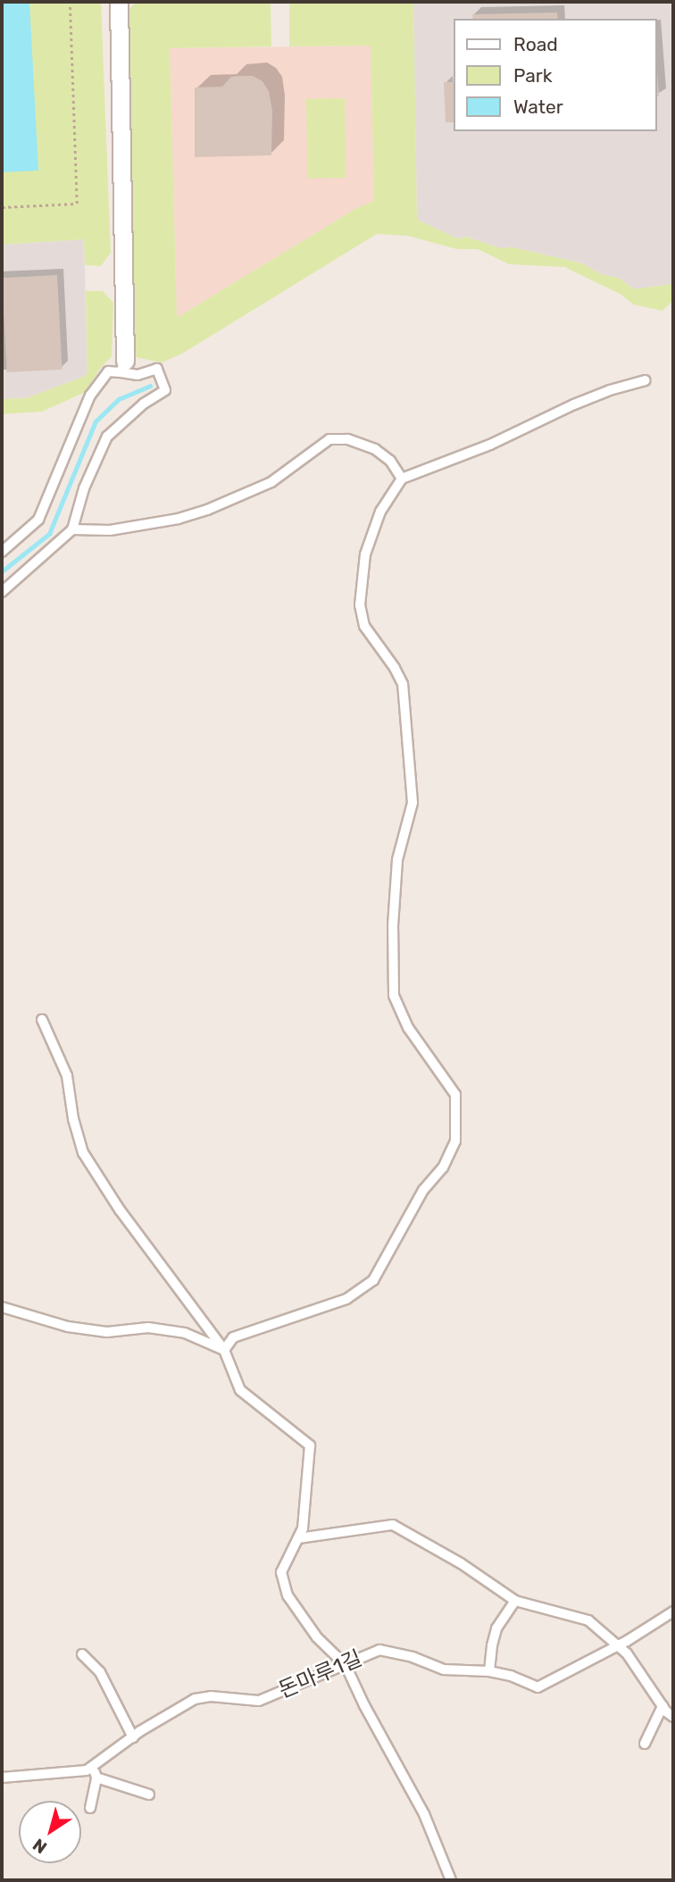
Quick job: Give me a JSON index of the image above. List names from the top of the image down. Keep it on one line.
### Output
{"streets":{"lane":["돈마루1길"]},"legend":["Road","Park","Water"],"north":"bottom left"}
